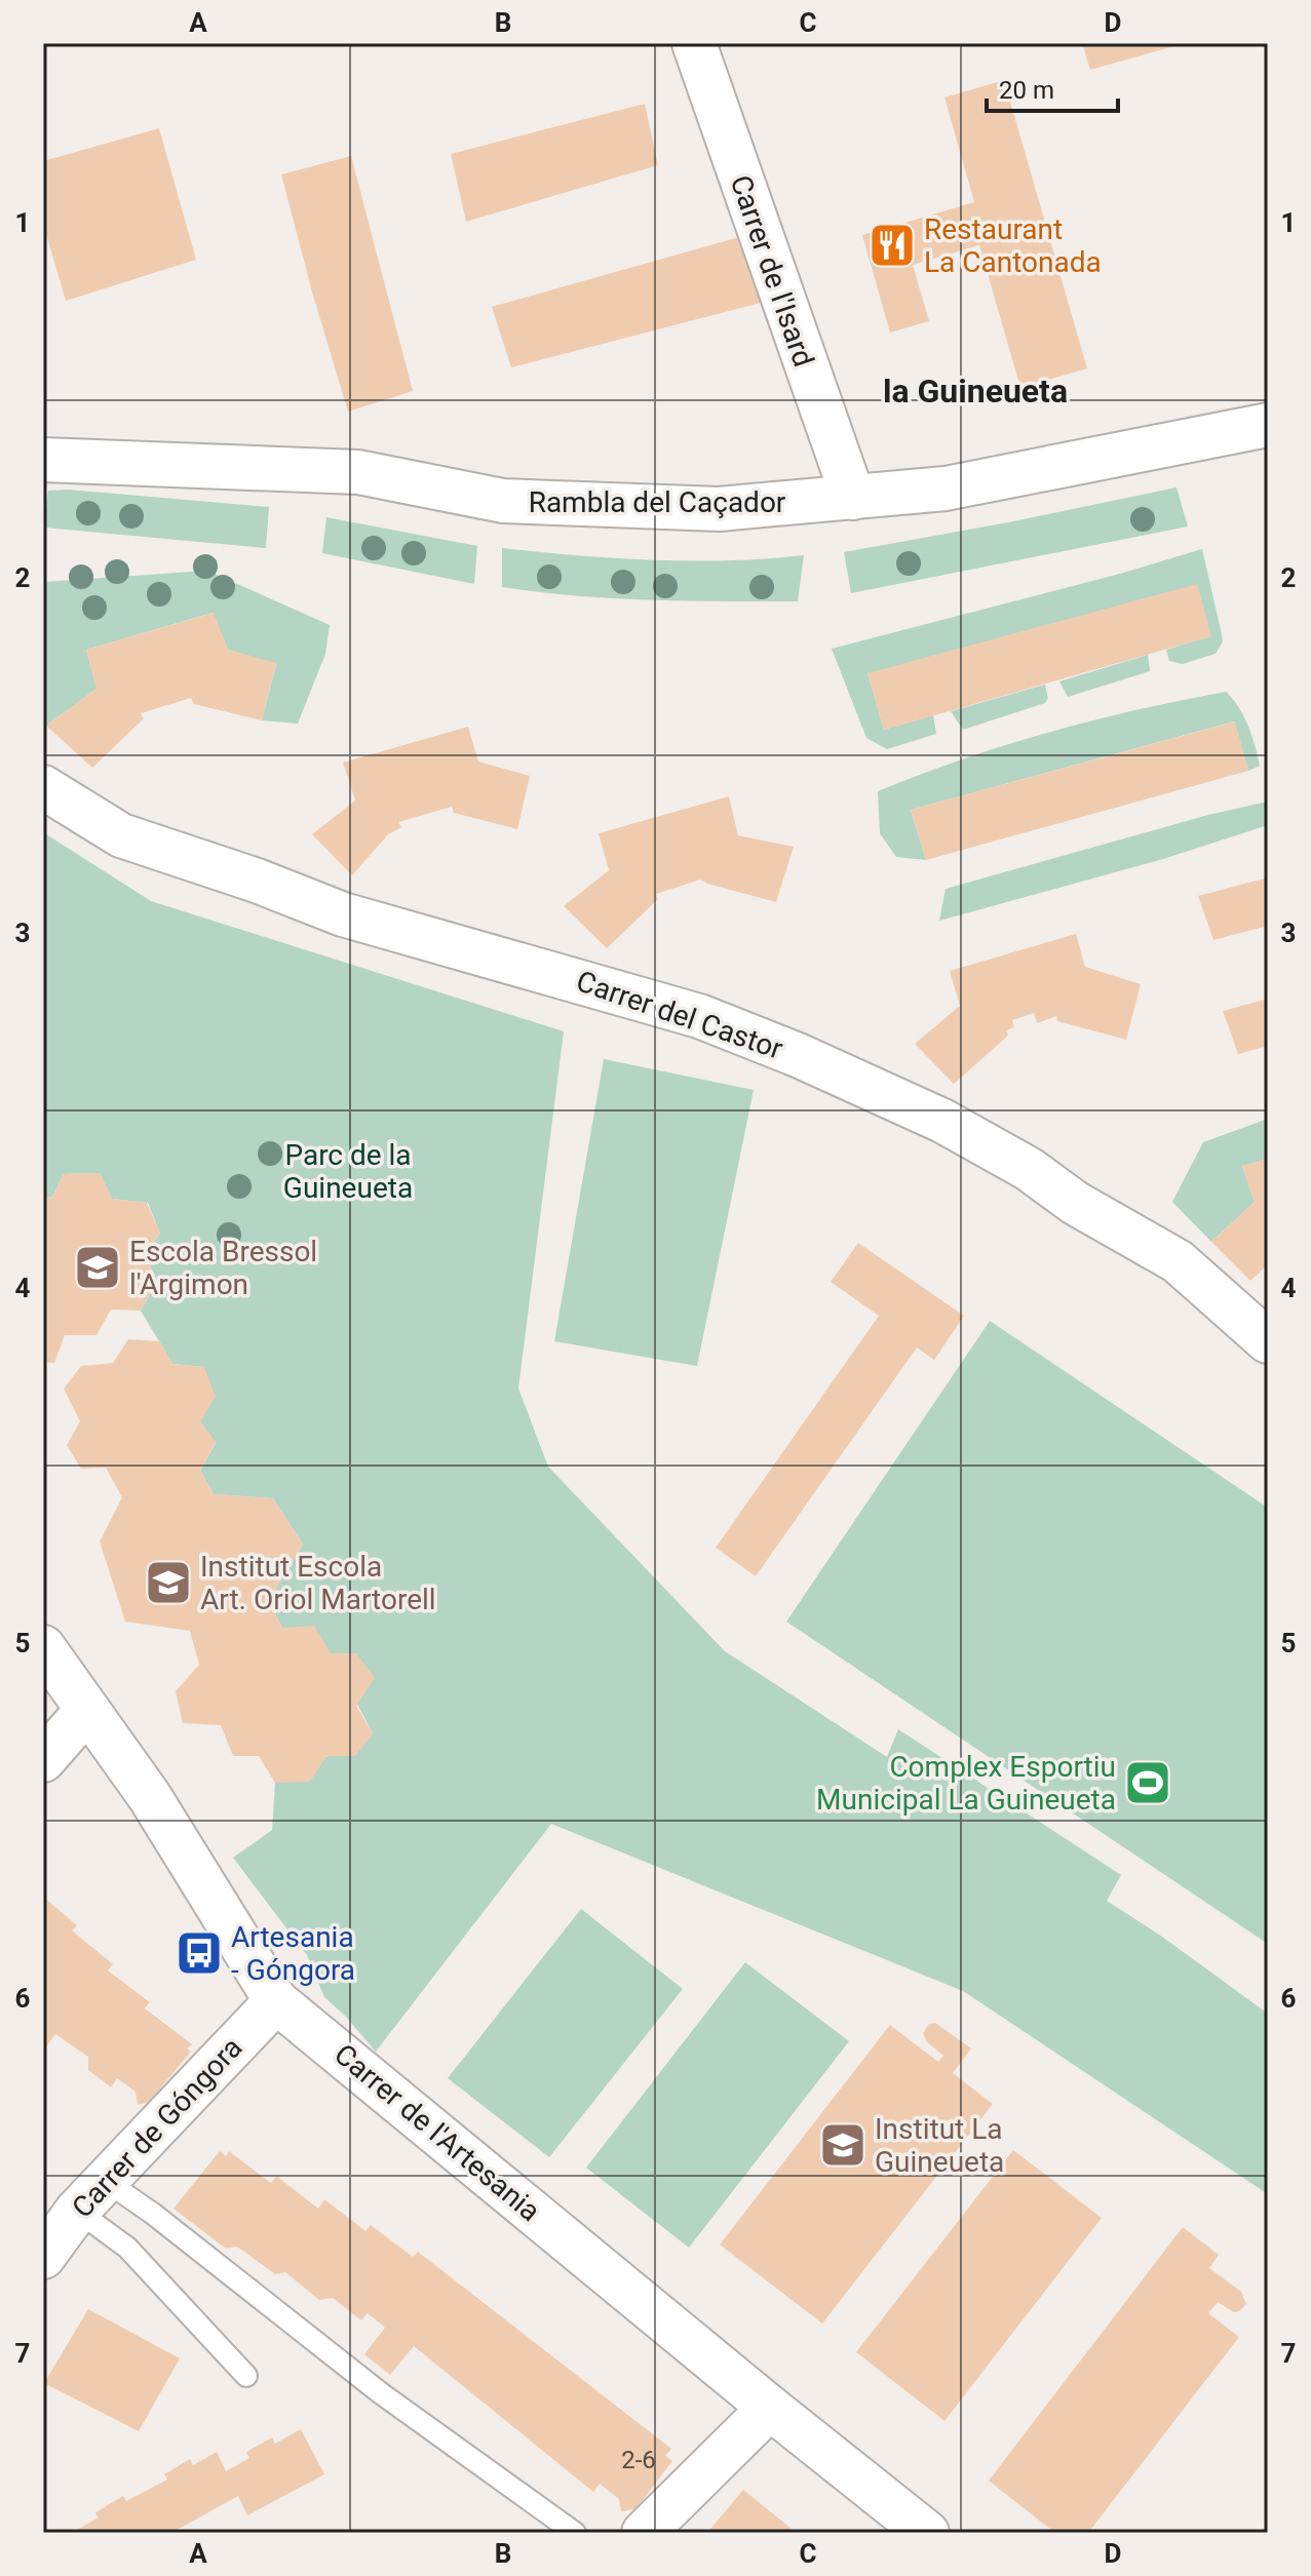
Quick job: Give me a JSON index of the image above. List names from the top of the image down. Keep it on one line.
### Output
{"streets":{"street":["Carrer de l'Isard","Rambla del Caçador","Carrer del Castor","Carrer de Góngora","Carrer de l'Artesania"]},"crossings":[["Carrer de l'Isard","Rambla del Caçador"],["Carrer de Góngora","Carrer de l'Artesania"]],"districts":["la Guineueta"],"parks":["Parc de la Guineueta"],"places":{"restaurant":["Restaurant La Cantonada"],"school or university":["Escola Bressol l'Argimon","Institut Escola Art. Oriol Martorell","Institut La Guineueta"],"sports":["Complex Esportiu Municipal La Guineueta"],"bus stop":["Artesania - Góngora"]},"house_numbers":["2-6"],"scale_bar":"20 m","grid":{"columns":["A","B","C","D"],"rows":["1","2","3","4","5","6","7"]}}
